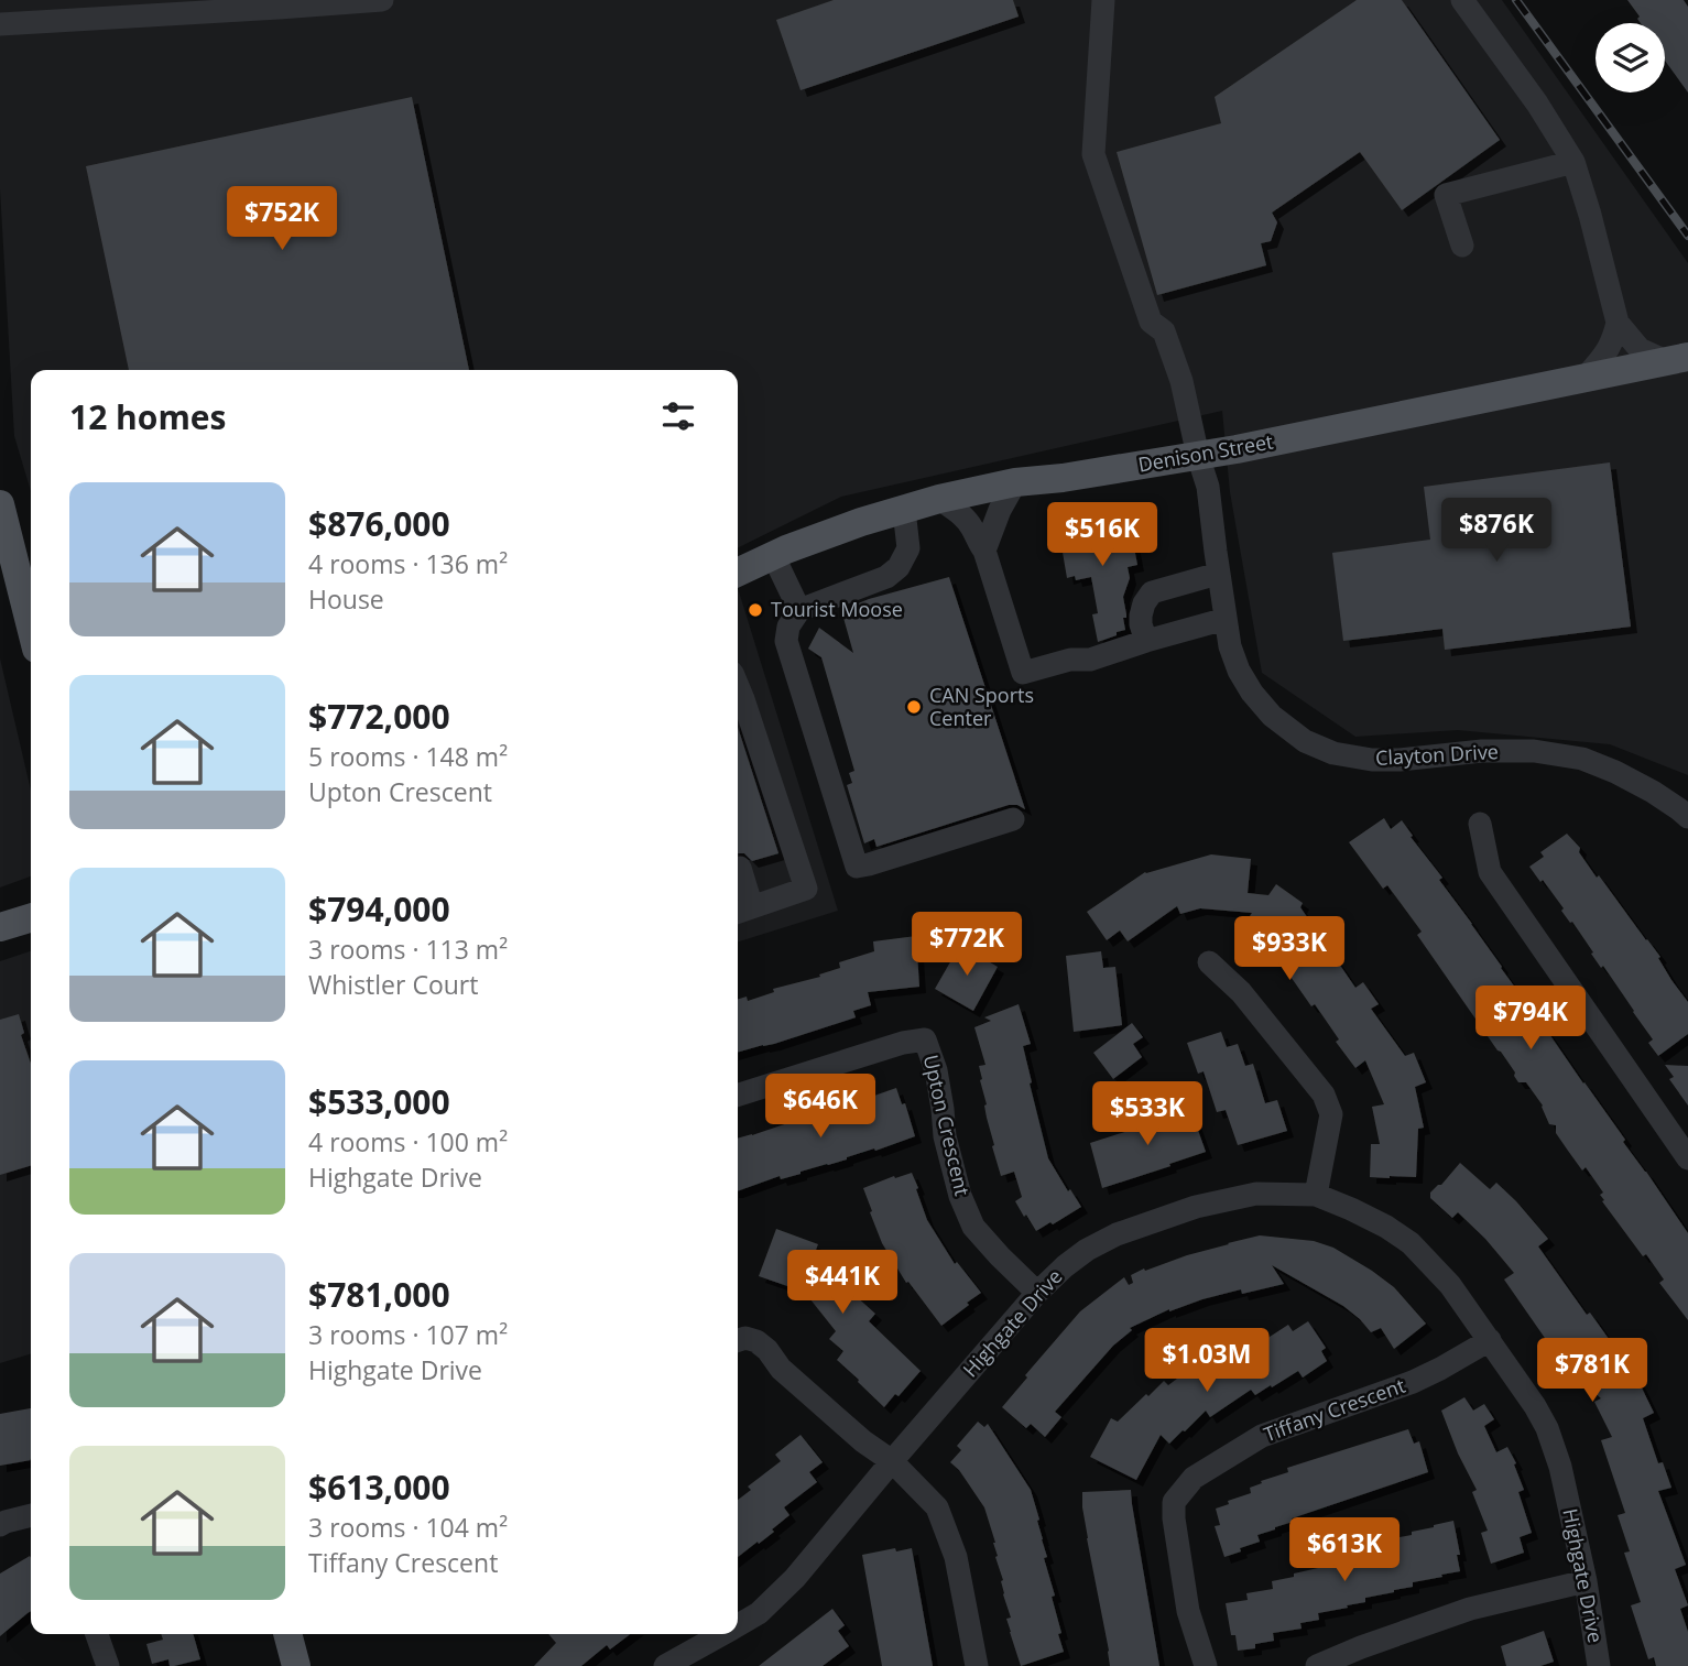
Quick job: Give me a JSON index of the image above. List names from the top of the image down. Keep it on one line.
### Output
{"streets":{"main road":["Denison Street"],"street":["Clayton Drive","Upton Crescent","Highgate Drive","Tiffany Crescent"]},"crossings":[["Denison Street","Clayton Drive"],["Upton Crescent","Highgate Drive"],["Highgate Drive","Tiffany Crescent"]],"places":["Tourist Moose","CAN Sports Center"],"page":{"price":["$752K","$876K","$516K","$772K","$933K","$794K","$646K","$533K","$441K","$1.03M","$781K","$613K"],"heading":"12 homes","list":[{"name":"$876,000","note":"4 rooms · 136 m² · House"},{"name":"$772,000","note":"5 rooms · 148 m² · Upton Crescent"},{"name":"$794,000","note":"3 rooms · 113 m² · Whistler Court"},{"name":"$533,000","note":"4 rooms · 100 m² · Highgate Drive"},{"name":"$781,000","note":"3 rooms · 107 m² · Highgate Drive"},{"name":"$613,000","note":"3 rooms · 104 m² · Tiffany Crescent"}]}}
